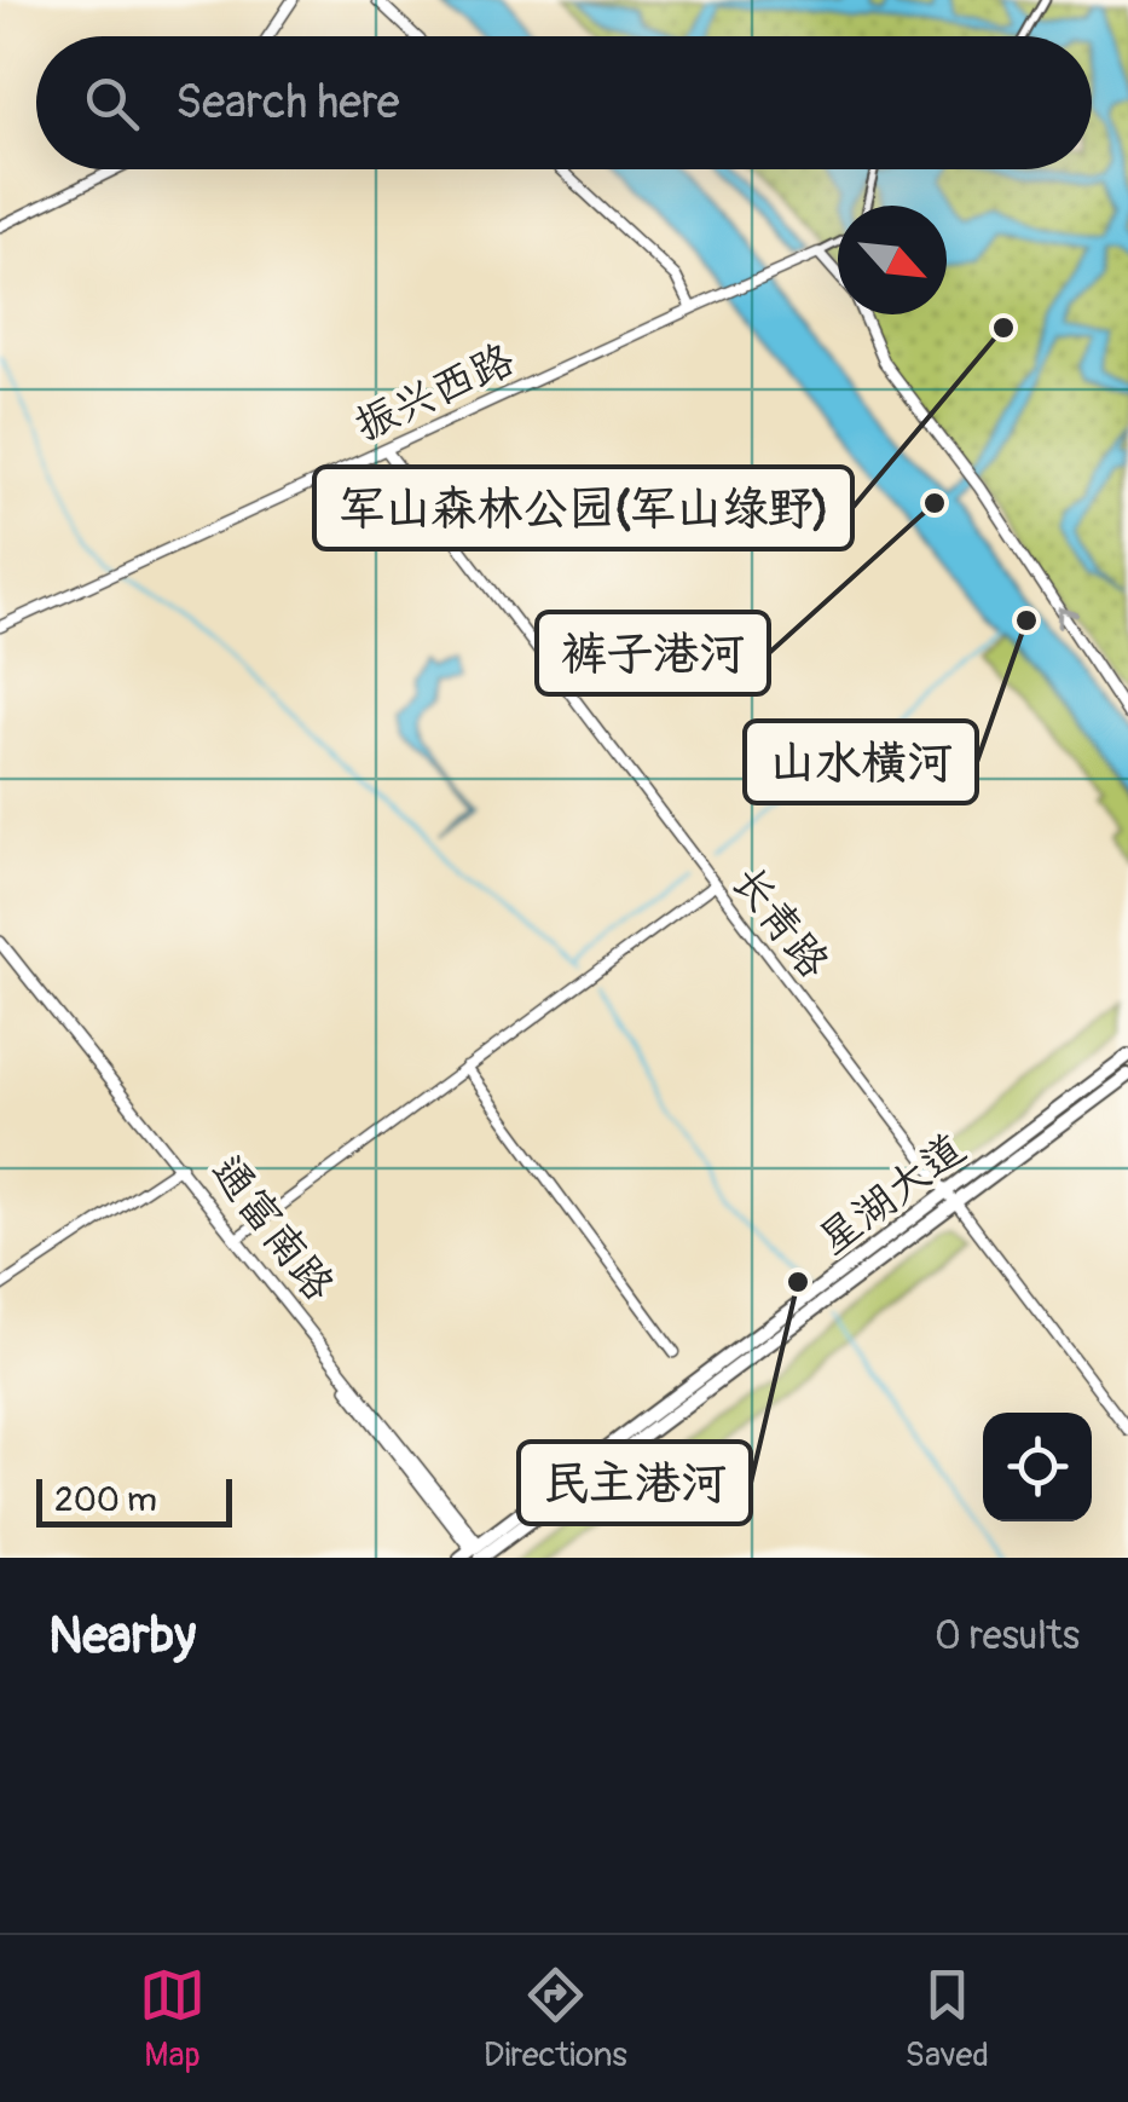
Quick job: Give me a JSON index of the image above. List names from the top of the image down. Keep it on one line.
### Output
{"streets":{"main road":["星湖大道","通富南路"],"street":["振兴西路","长青路"]},"crossings":[["振兴西路","长青路"],["长青路","星湖大道"],["星湖大道","通富南路"]],"places":["军山森林公园(军山绿野)","裤子港河","山水横河","民主港河"],"scale_bar":"200 m","north":"bottom right","page":{"search":"Search here","scale":"200 m","heading":["Nearby","0 results"],"nav":["Map","Directions","Saved"]}}
